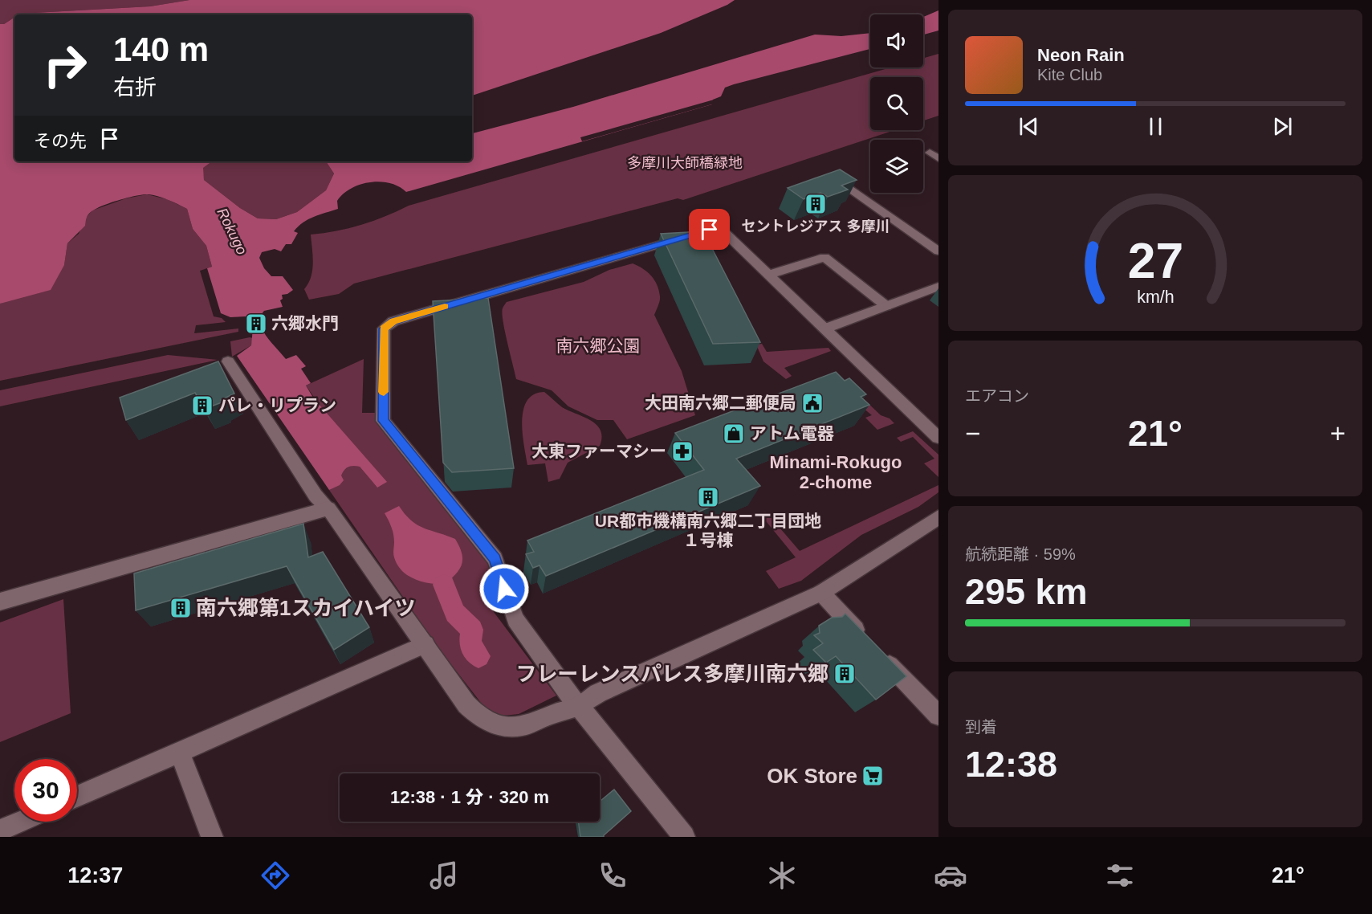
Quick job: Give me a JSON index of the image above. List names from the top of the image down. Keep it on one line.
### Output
{"districts":["Minami-Rokugo 2-chome"],"water":["Rokugo"],"parks":["多摩川大師橋緑地","南六郷公園"],"places":{"building":["セントレジアス 多摩川","六郷水門","パレ・リプラン","UR都市機構南六郷二丁目団地 １号棟","南六郷第1スカイハイツ","フレーレンスパレス多摩川南六郷"],"public building":["大田南六郷二郵便局"],"shop":["アトム電器"],"pharmacy":["大東ファーマシー"],"supermarket":["OK Store"]},"page":{"turn":["140 m","右折"],"song":["Neon Rain","Kite Club"],"then":"その先","tile":["エアコン",["航続距離 · 59%","295 km"],["到着","12:38"]],"heat":["−","21°","+"],"limit":"30","trip":"12:38 · 1 分 · 320 m","tabs":["12:37","21°"],"gauge":["27","km/h"]}}
